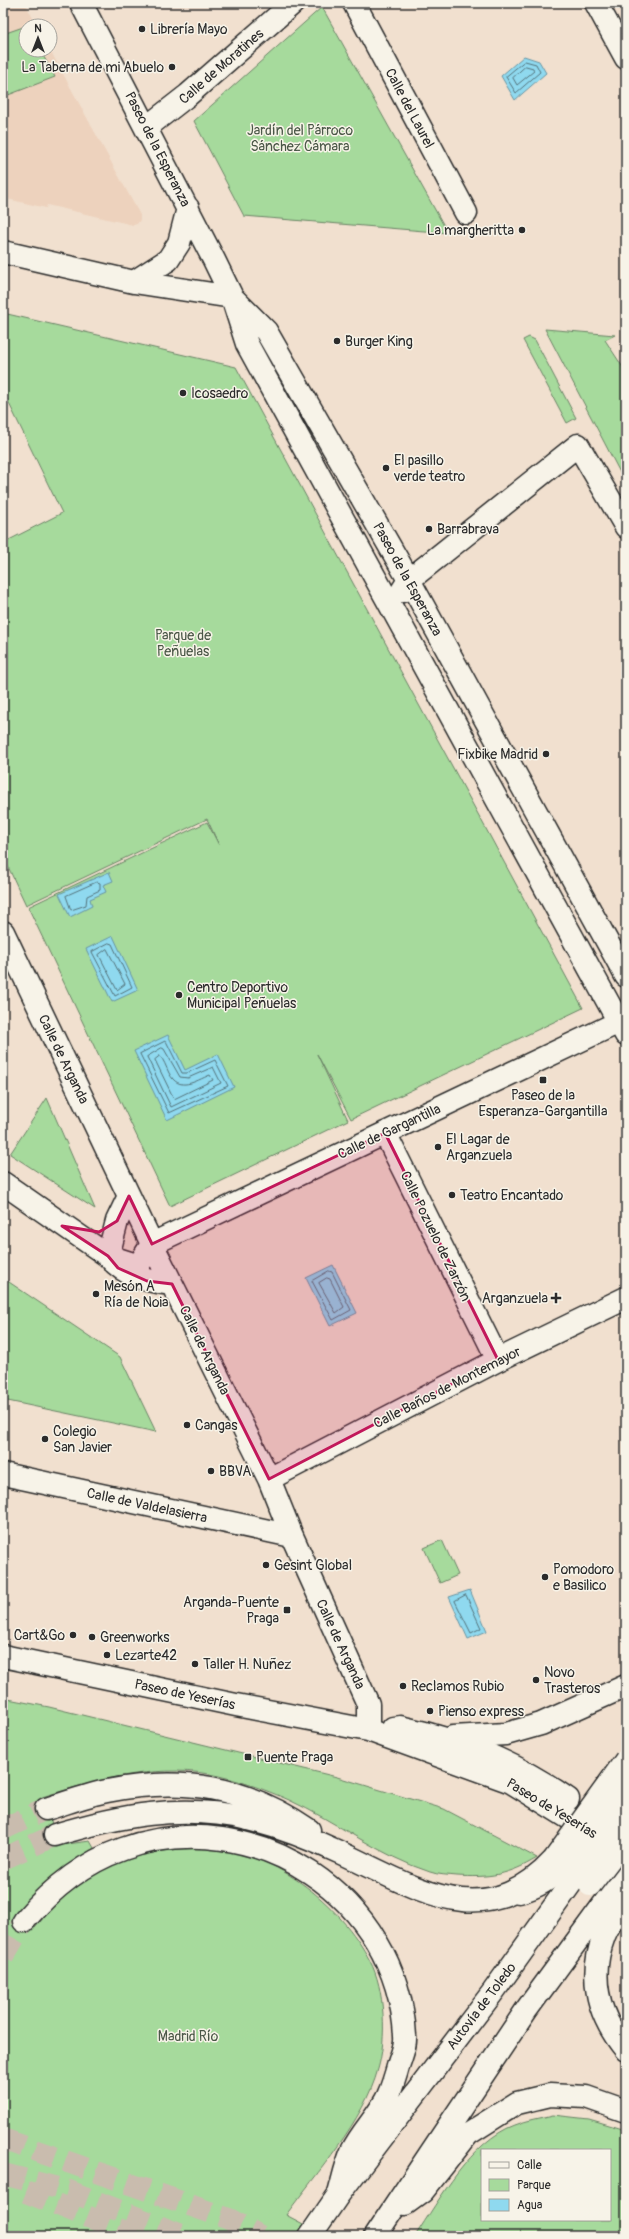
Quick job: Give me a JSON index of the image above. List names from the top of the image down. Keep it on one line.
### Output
{"streets":{"main road":["Calle de Moratines","Calle del Laurel","Paseo de la Esperanza","Calle de Arganda","Calle de Gargantilla","Calle Pozuelo de Zarzón","Calle Baños de Montemayor","Calle de Valdelasierra","Paseo de Yeserías","Autovía de Toledo"]},"crossings":[["Calle de Moratines","Paseo de la Esperanza"],["Paseo de la Esperanza","Calle de Gargantilla"],["Calle de Arganda","Calle de Gargantilla"],["Calle de Arganda","Calle Baños de Montemayor"],["Calle de Arganda","Calle de Valdelasierra"],["Calle de Arganda","Paseo de Yeserías"],["Calle de Gargantilla","Calle Pozuelo de Zarzón"],["Calle Pozuelo de Zarzón","Calle Baños de Montemayor"]],"parks":["Jardín del Párroco Sánchez Cámara","Parque de Peñuelas","Madrid Río"],"places":{"other":["Librería Mayo","La Taberna de mi Abuelo","La margheritta","Burger King","Icosaedro","El pasillo verde teatro","Barrabrava","Fixbike Madrid","Centro Deportivo Municipal Peñuelas","El Lagar de Arganzuela","Teatro Encantado","Mesón A Ría de Noia","Cangas","Colegio San Javier","BBVA","Gesint Global","Pomodoro e Basilico","Cart&Go","Greenworks","Lezarte42","Taller H. Nuñez","Novo Trasteros","Reclamos Rubio","Pienso express"],"transit":["Paseo de la Esperanza-Gargantilla","Arganda-Puente Praga","Puente Praga"],"health":["Arganzuela"]},"legend":["Calle","Parque","Agua"],"north":"top"}
